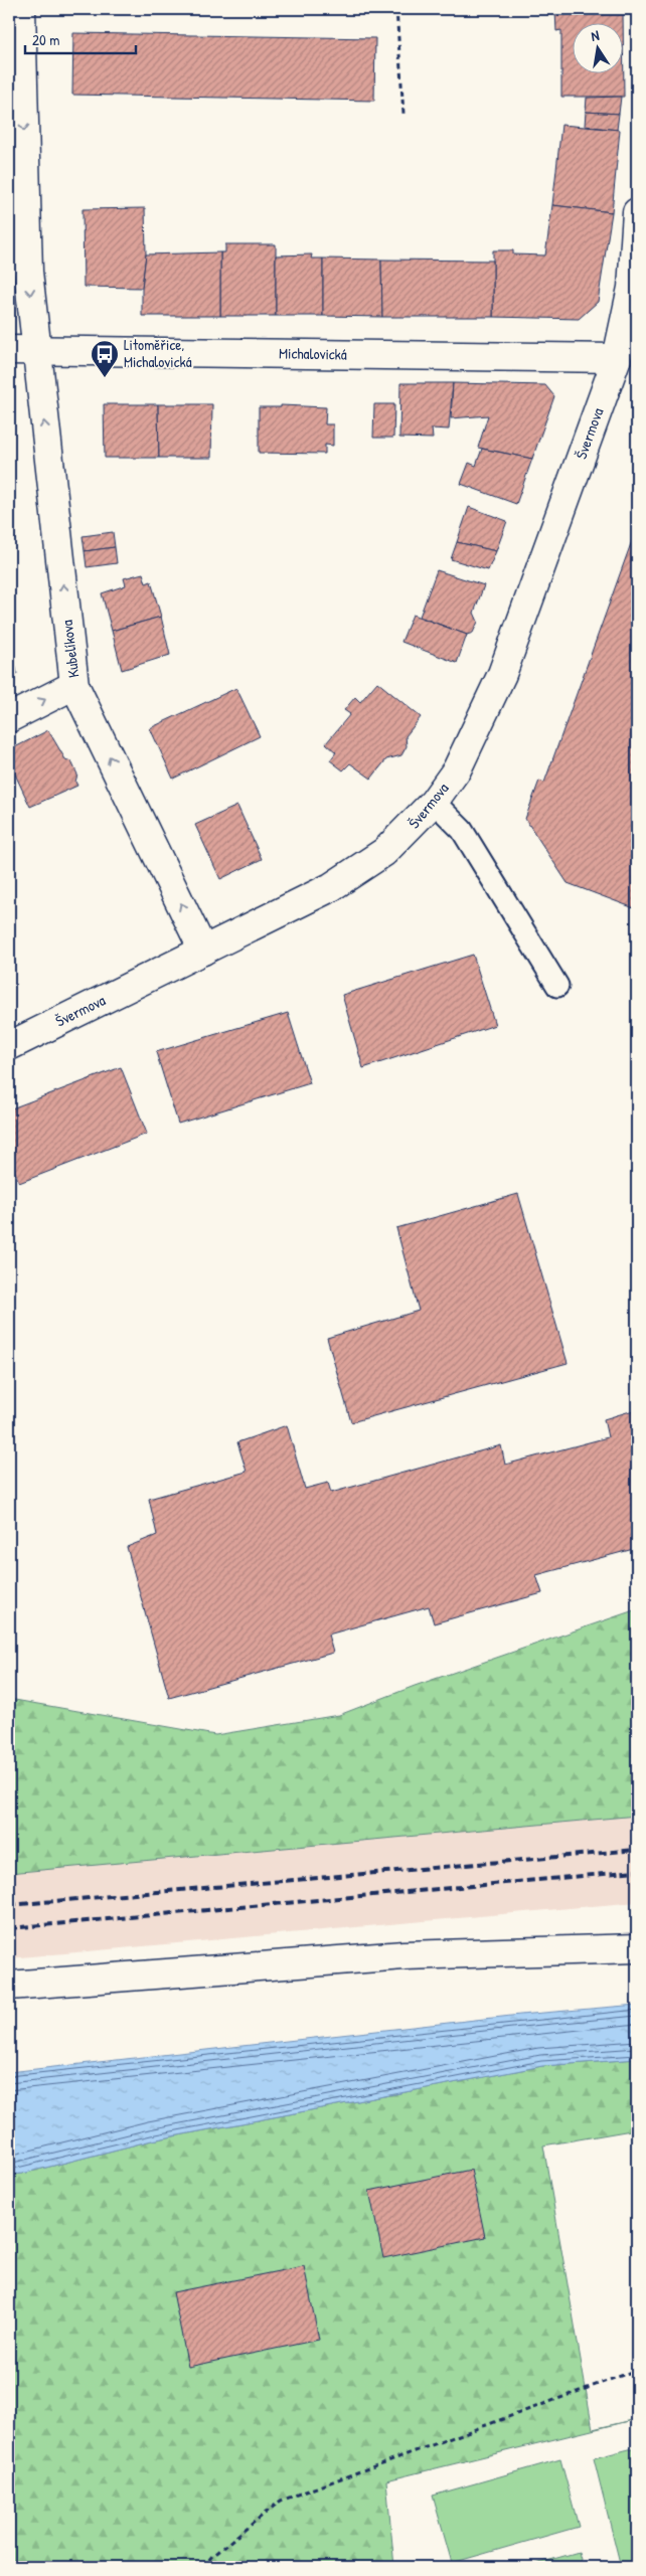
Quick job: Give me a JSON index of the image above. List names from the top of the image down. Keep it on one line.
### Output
{"streets":{"street":["Michalovická","Švermova","Kubelíkova"]},"crossings":[["Michalovická","Švermova"],["Michalovická","Kubelíkova"],["Švermova","Kubelíkova"]],"places":{"bus stop":["Litoměřice, Michalovická"]},"scale_bar":"20 m","north":"top"}
